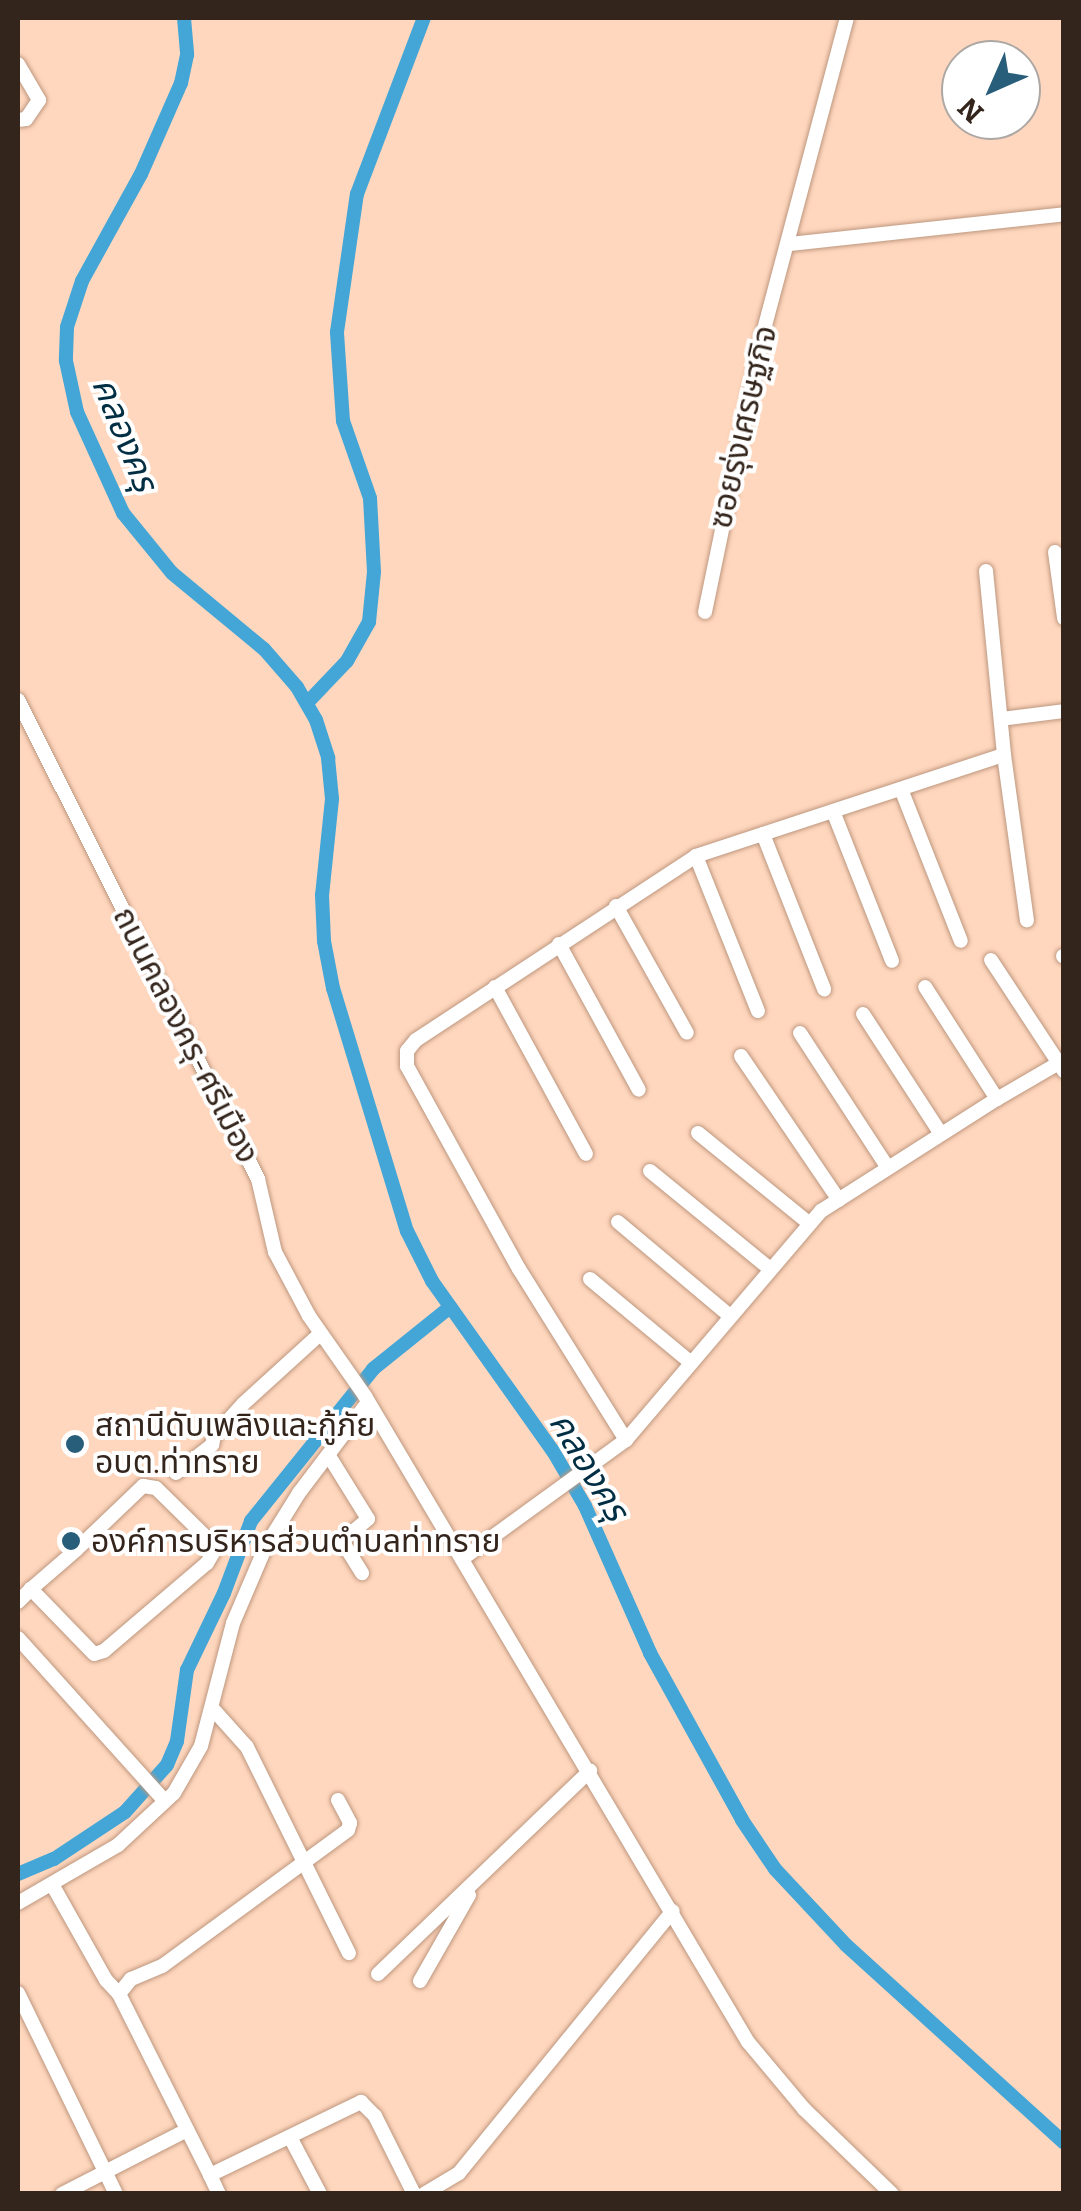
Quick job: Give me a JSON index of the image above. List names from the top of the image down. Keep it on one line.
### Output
{"streets":{"street":["ซอยรุ่งเศรษฐกิจ","ถนนคลองครุ-ศรีเมือง"]},"water":["คลองครุ"],"places":["สถานีดับเพลิงและกู้ภัย อบต.ท่าทราย","องค์การบริหารส่วนตำบลท่าทราย"],"north":"bottom left"}
